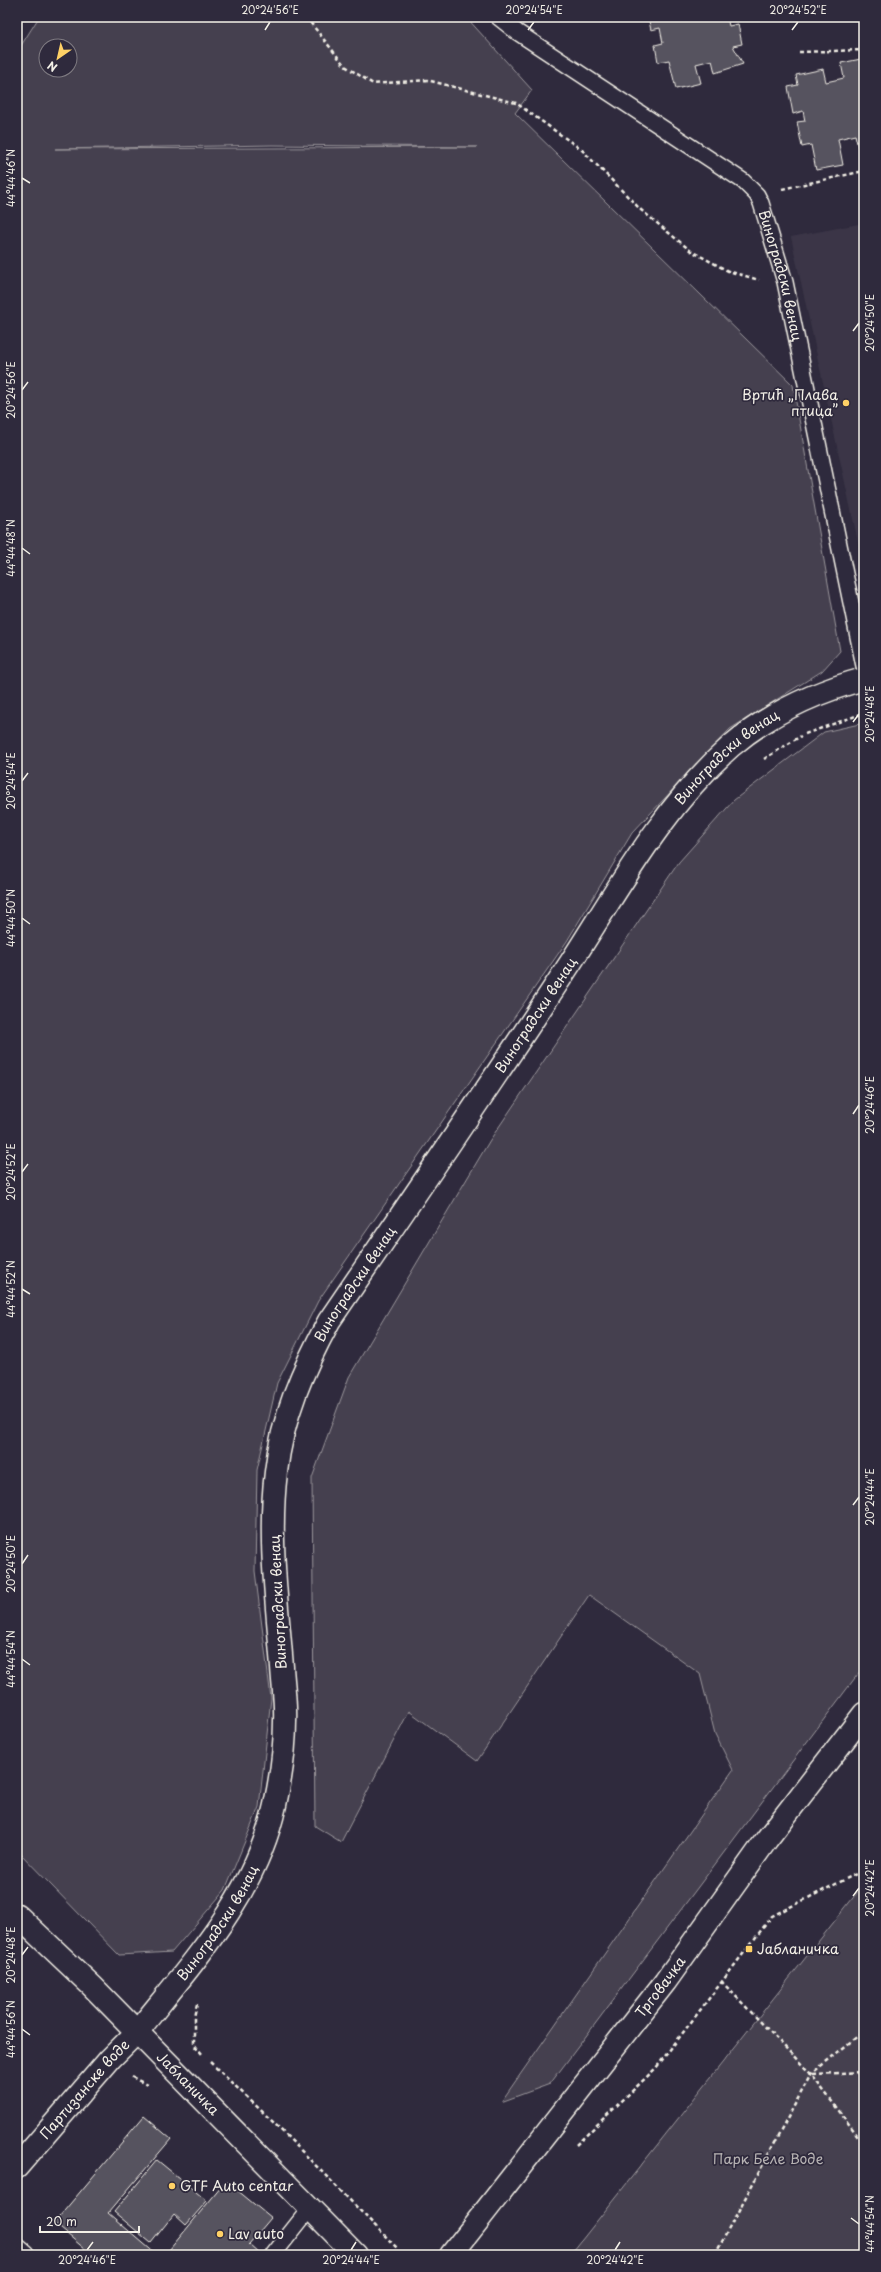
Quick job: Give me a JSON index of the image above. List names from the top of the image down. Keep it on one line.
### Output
{"streets":{"street":["Виноградски венац","Трговачка","Јабланичка","Партизанске воде"]},"crossings":[["Виноградски венац","Јабланичка"],["Виноградски венац","Партизанске воде"],["Јабланичка","Партизанске воде"]],"parks":["Парк Беле Воде"],"places":{"other":["Вртић „Плава птица”","GTF Auto centar","Lav auto"],"transit":["Јабланичка"]},"scale_bar":"20 m","north":"bottom left","coordinates":["20°24'56\"E","20°24'54\"E","20°24'52\"E","44°44'46\"N","20°24'50\"E","44°44'48\"N","20°24'48\"E","44°44'50\"N","20°24'46\"E","44°44'52\"N","20°24'44\"E","44°44'54\"N","20°24'42\"E","44°44'56\"N"]}
